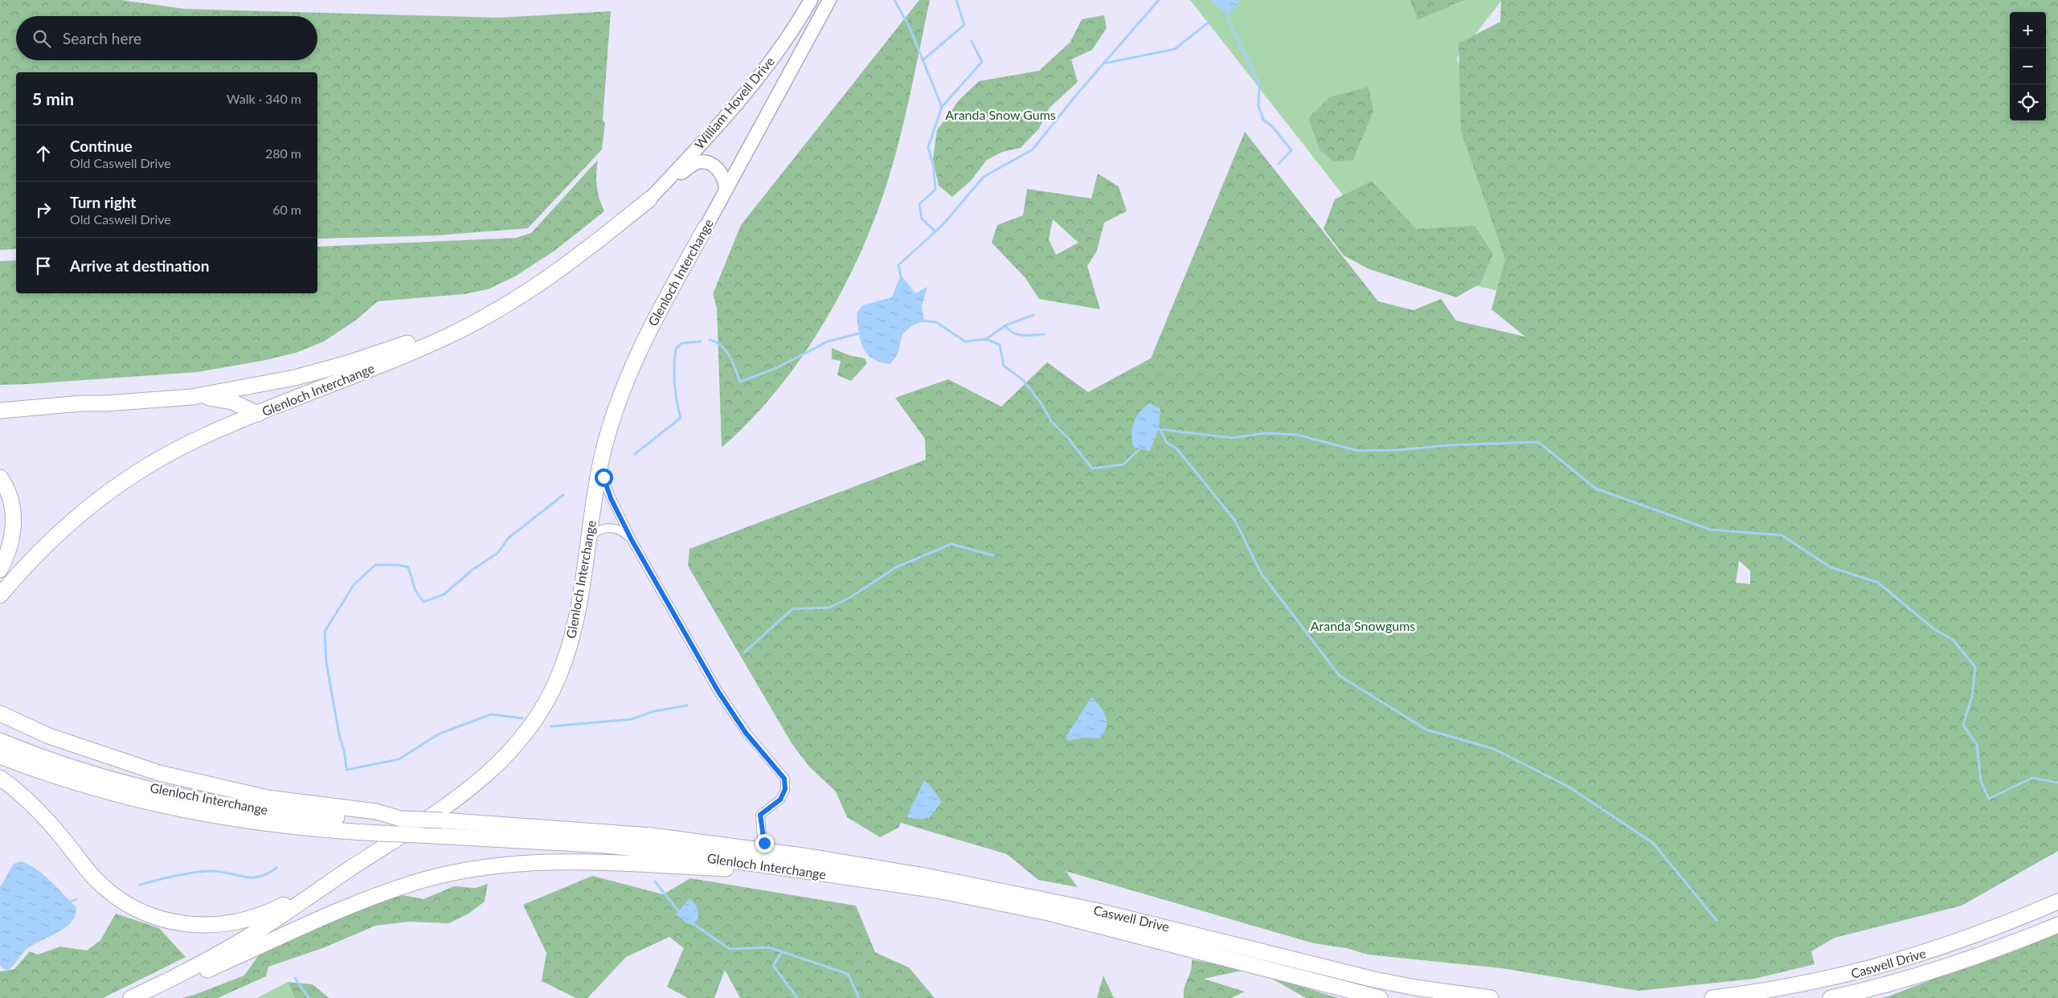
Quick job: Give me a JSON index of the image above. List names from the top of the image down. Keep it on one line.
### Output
{"streets":{"highway":["Glenloch Interchange","Caswell Drive"],"main road":["William Hovell Drive"]},"crossings":[["William Hovell Drive","Glenloch Interchange"],["Glenloch Interchange","Caswell Drive"]],"parks":["Aranda Snow Gums","Aranda Snowgums"],"page":{"map_buttons":["+","−"],"search":"Search here","heading":["5 min","Walk · 340 m"],"list":[["Continue","Old Caswell Drive","280 m"],["Turn right","Old Caswell Drive","60 m"],"Arrive at destination"]}}
